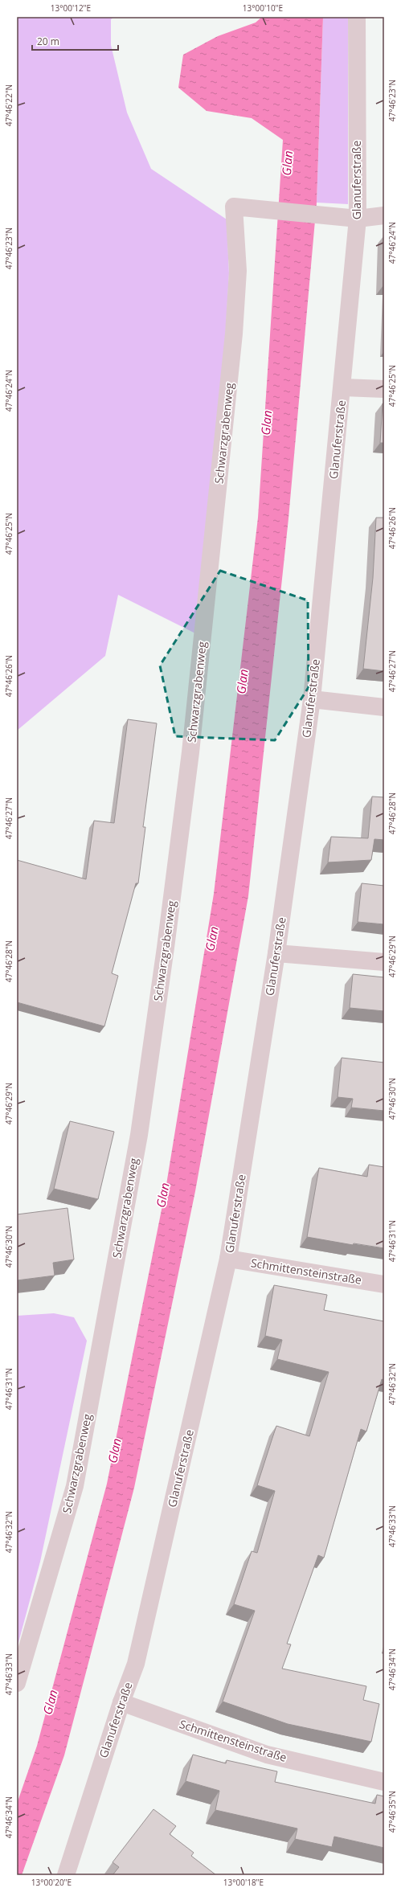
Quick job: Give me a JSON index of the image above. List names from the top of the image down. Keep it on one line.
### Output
{"streets":{"street":["Glanuferstraße","Schwarzgrabenweg","Schmittensteinstraße"]},"crossings":[["Glanuferstraße","Schwarzgrabenweg"],["Glanuferstraße","Schmittensteinstraße"]],"water":["Glan"],"scale_bar":"20 m","coordinates":["13°00'12\"E","13°00'10\"E","47°46'23\"N","47°46'22\"N","47°46'24\"N","47°46'25\"N","47°46'26\"N","47°46'27\"N","47°46'28\"N","47°46'29\"N","47°46'30\"N","47°46'31\"N","47°46'32\"N","47°46'33\"N","47°46'34\"N","47°46'35\"N","13°00'20\"E","13°00'18\"E"]}
